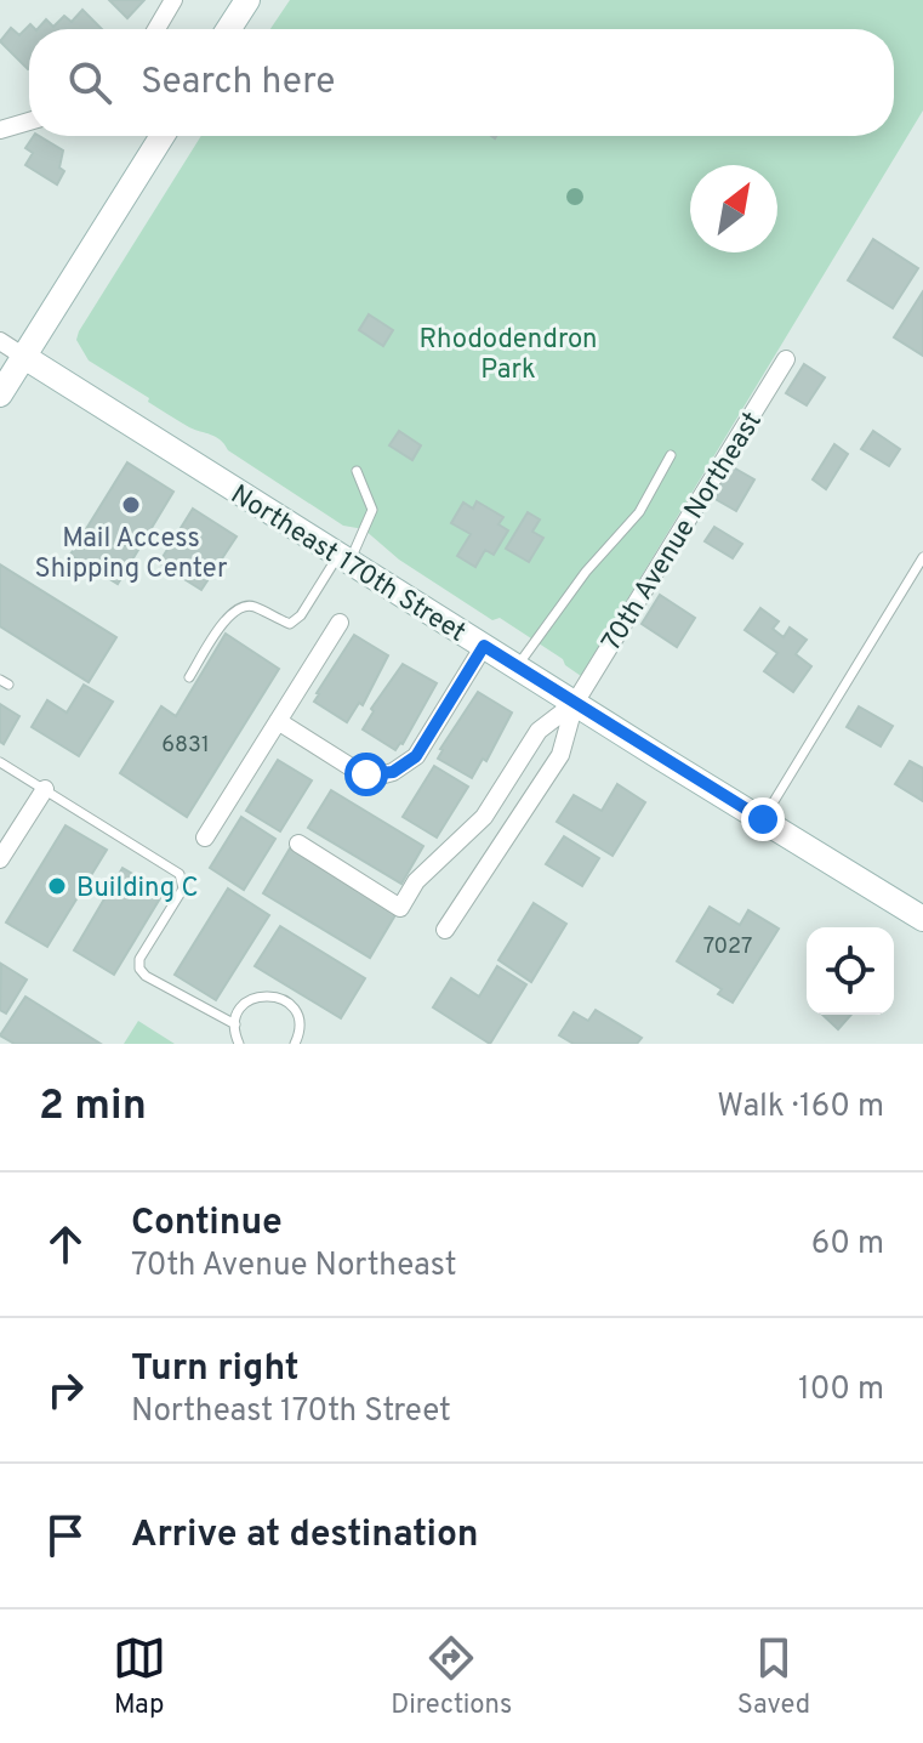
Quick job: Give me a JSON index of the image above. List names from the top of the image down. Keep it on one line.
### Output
{"streets":{"main road":["Northeast 170th Street"],"street":["70th Avenue Northeast"]},"crossings":[["70th Avenue Northeast","Northeast 170th Street"]],"parks":["Rhododendron Park"],"places":["Mail Access Shipping Center","Building C"],"house_numbers":["6831","7027"],"north":"top right","page":{"search":"Search here","heading":["2 min","Walk · 160 m"],"list":[["Continue","70th Avenue Northeast","60 m"],["Turn right","Northeast 170th Street","100 m"],"Arrive at destination"],"nav":["Map","Directions","Saved"]}}
